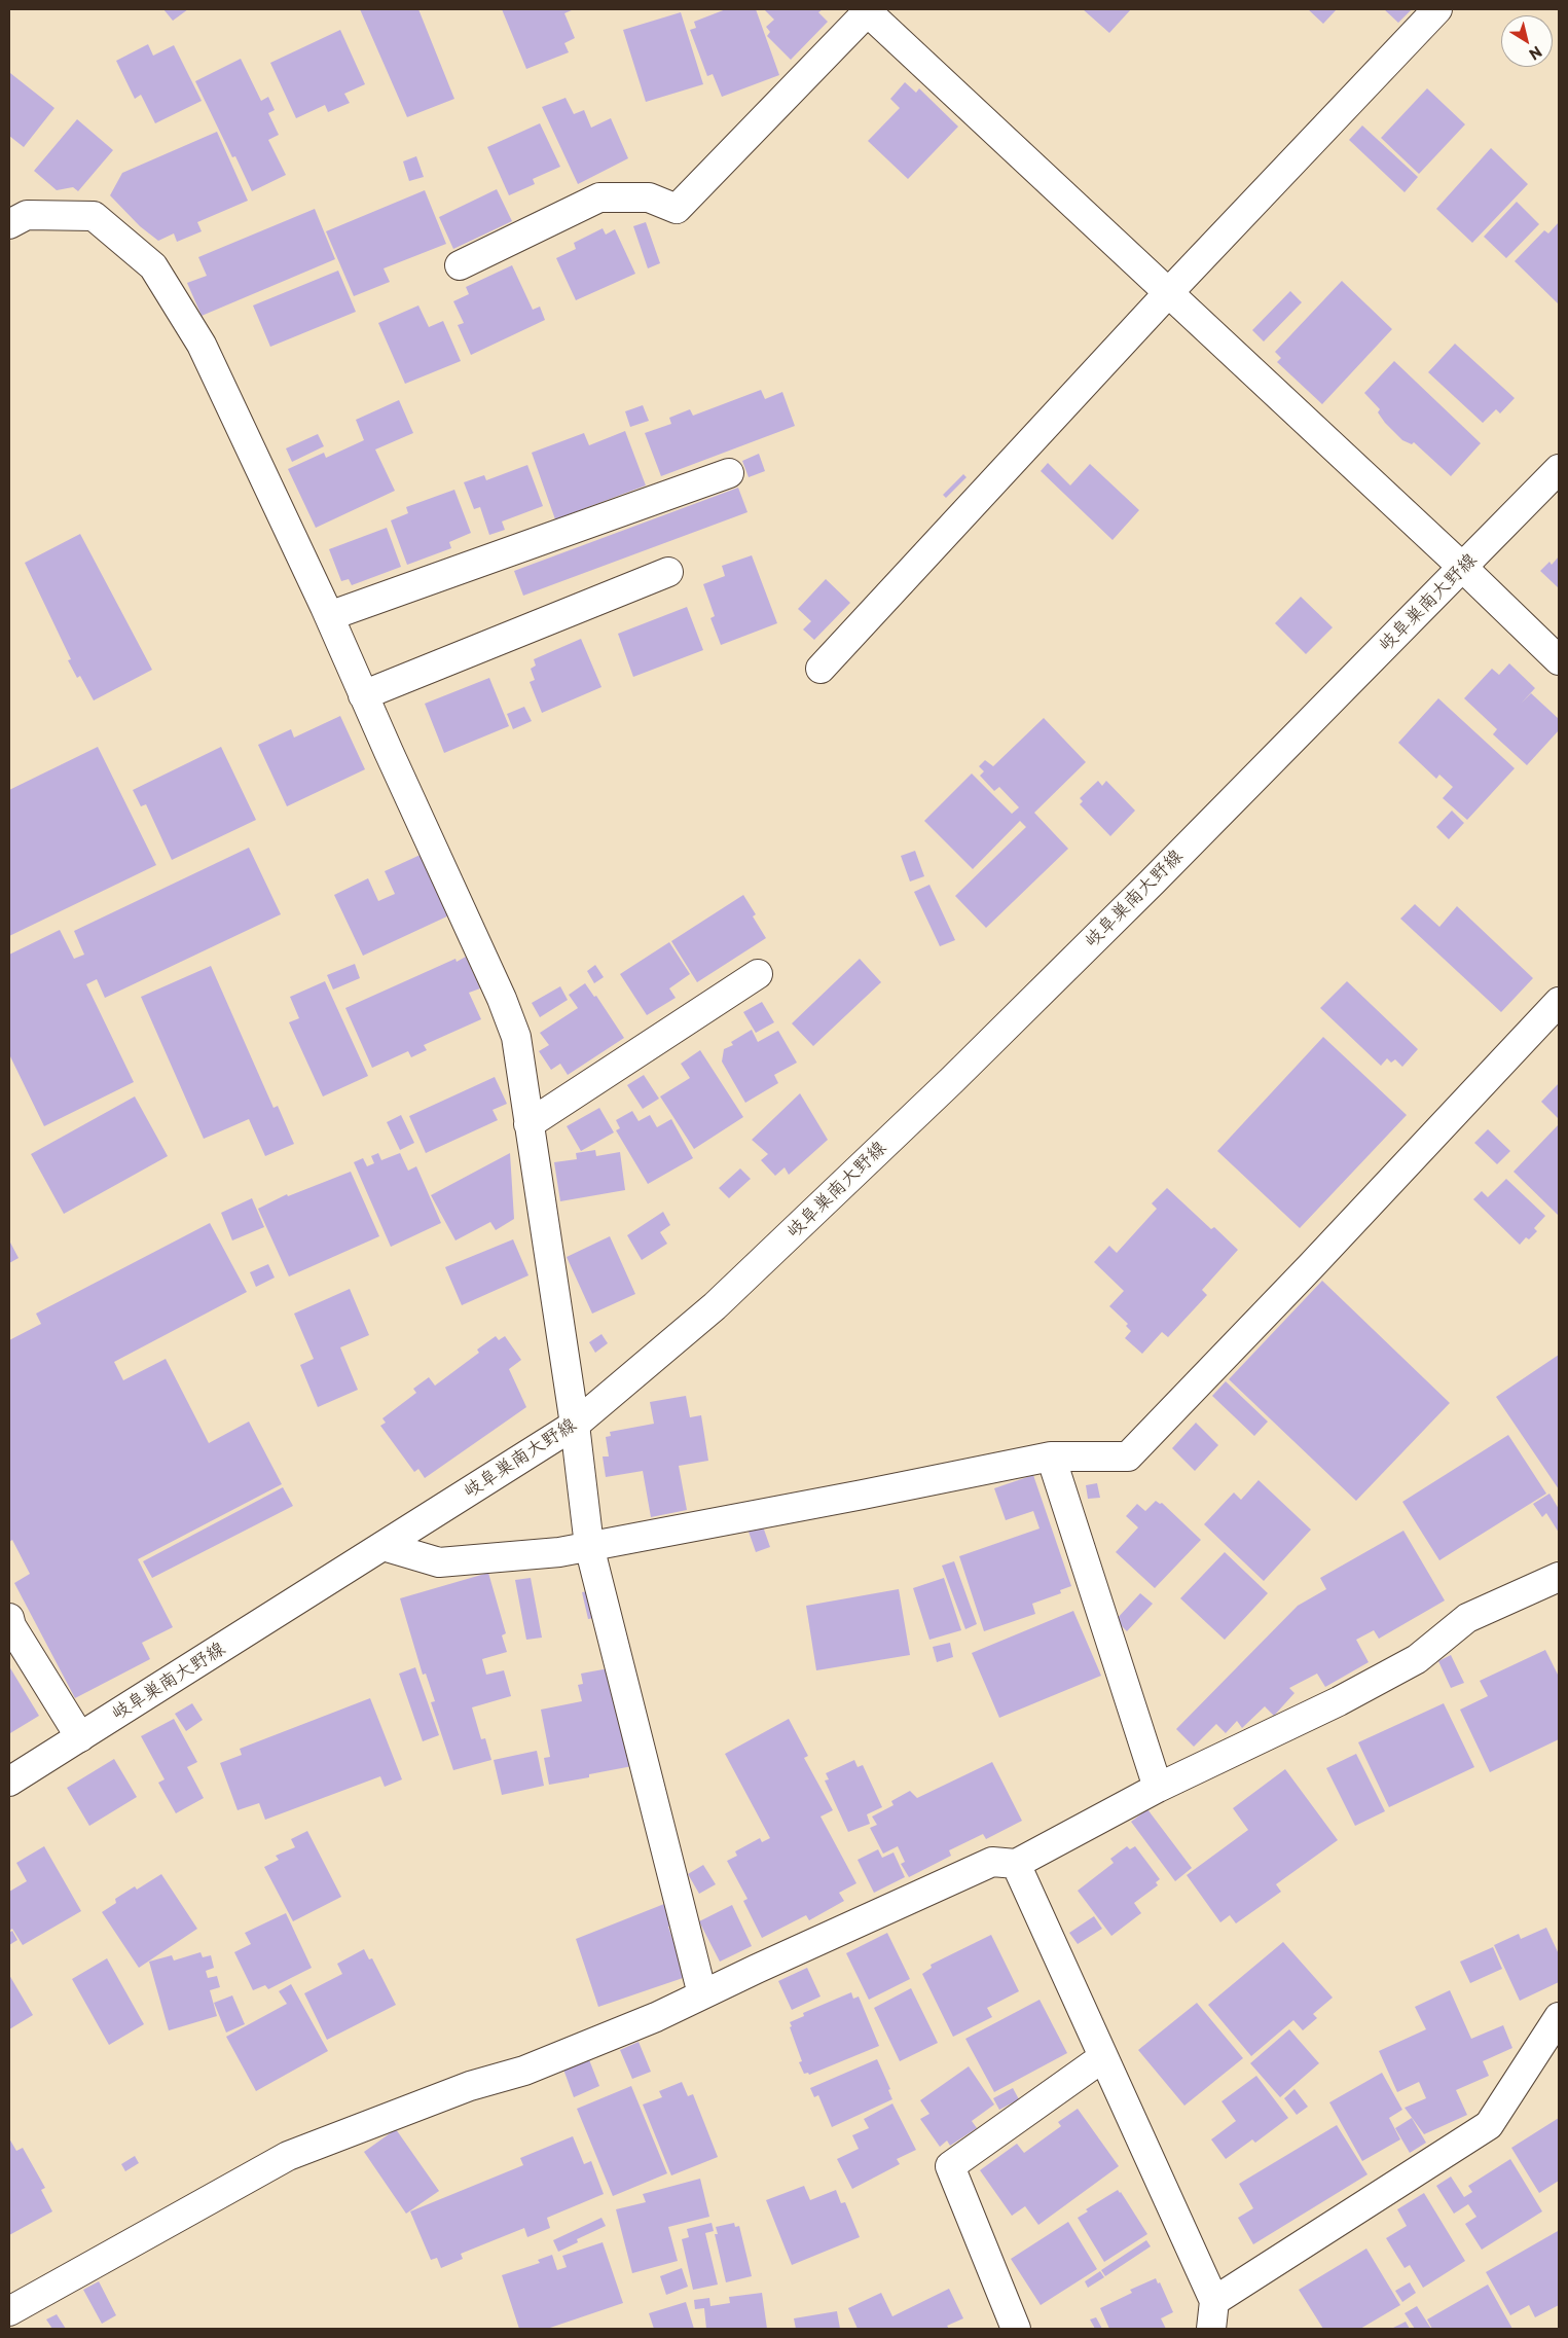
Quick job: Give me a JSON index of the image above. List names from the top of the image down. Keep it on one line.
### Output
{"streets":{"street":["岐阜巣南大野線"]},"north":"bottom right"}
